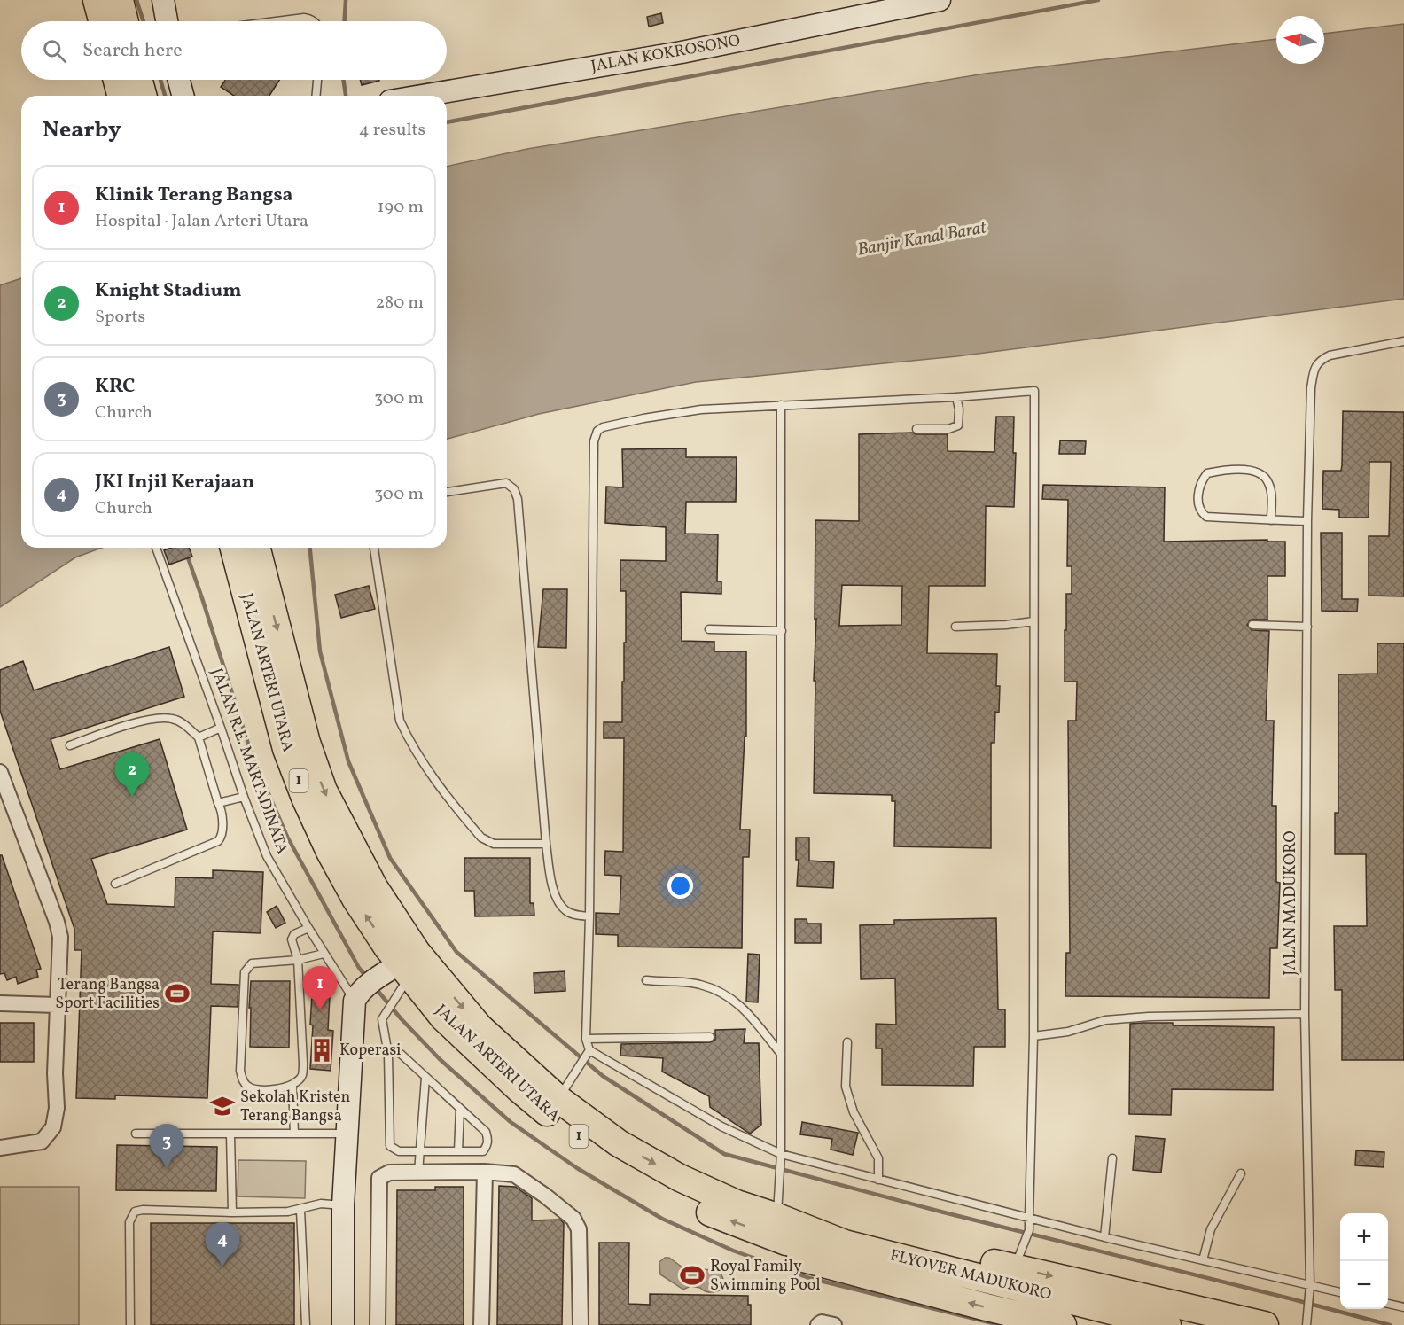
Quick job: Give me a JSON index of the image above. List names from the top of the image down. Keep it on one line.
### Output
{"streets":{"highway":["JALAN ARTERI UTARA","1","FLYOVER MADUKORO"],"street":["JALAN KOKROSONO"],"lane":["JALAN R.E. MARTADINATA","JALAN MADUKORO"]},"crossings":[["JALAN ARTERI UTARA","FLYOVER MADUKORO"]],"water":["Banjir Kanal Barat"],"places":{"sports":["Terang Bangsa Sport Facilities","Royal Family Swimming Pool"],"building":["Koperasi"],"school or university":["Sekolah Kristen Terang Bangsa"]},"north":"left","page":{"search":"Search here","heading":["Nearby","4 results"],"list":[{"mark":"1","name":"Klinik Terang Bangsa","note":"Hospital · Jalan Arteri Utara","value":"190 m"},{"mark":"2","name":"Knight Stadium","note":"Sports","value":"280 m"},{"mark":"3","name":"KRC","note":"Church","value":"300 m"},{"mark":"4","name":"JKI Injil Kerajaan","note":"Church","value":"300 m"}],"pins":["2","1","3","4"],"map_buttons":["+","−"]}}
